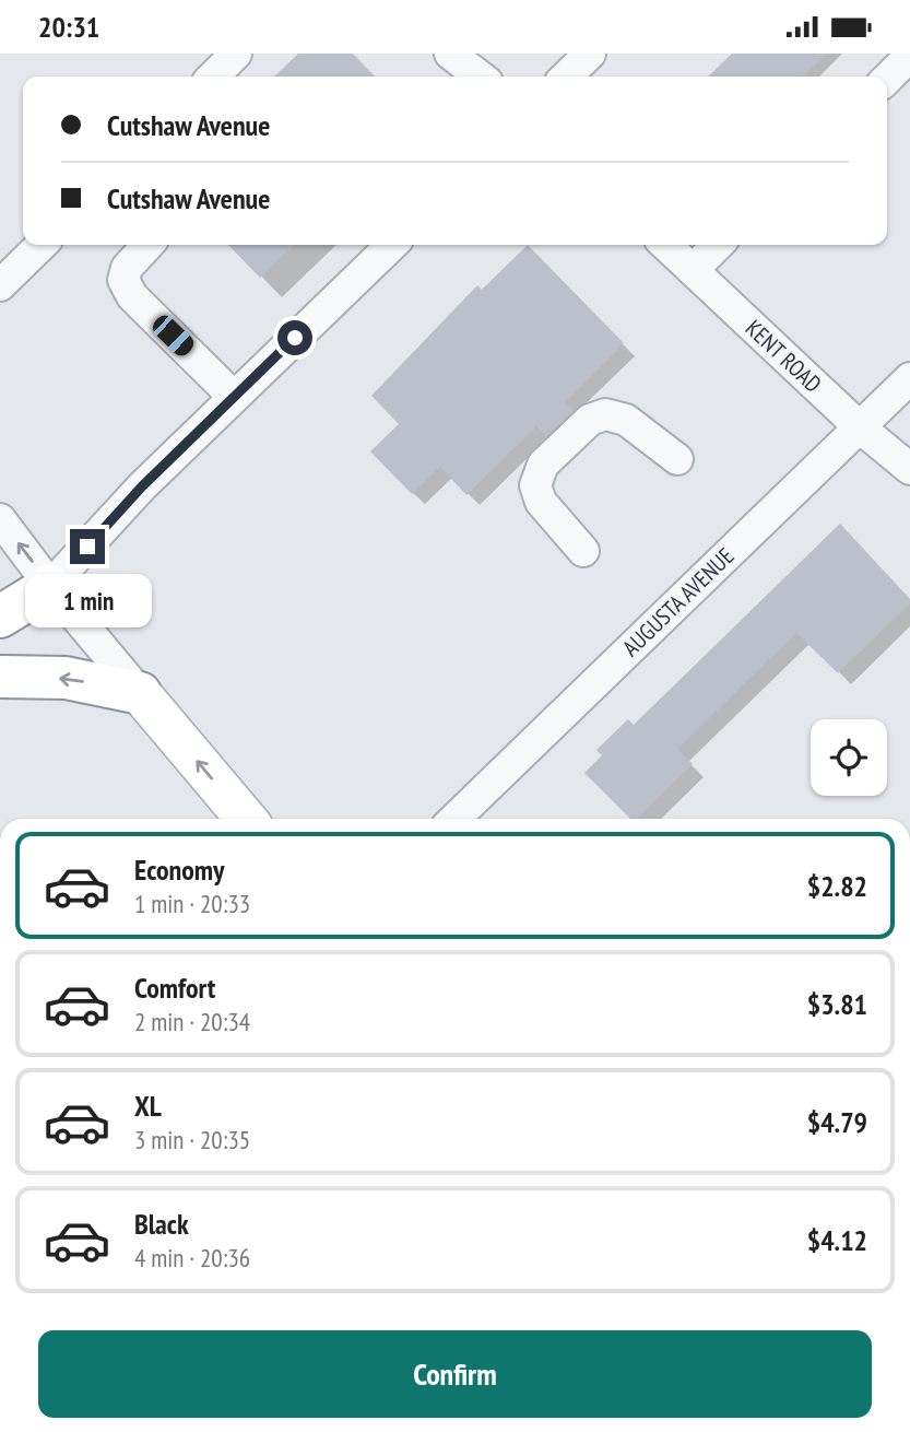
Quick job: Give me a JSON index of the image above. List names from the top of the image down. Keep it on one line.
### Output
{"streets":{"street":["KENT ROAD","AUGUSTA AVENUE"]},"crossings":[["KENT ROAD","AUGUSTA AVENUE"]],"page":{"status":"20:31","banner":["Cutshaw Avenue","Cutshaw Avenue"],"bubble":"1 min","list":[{"name":"Economy","note":"1 min · 20:33","value":"$2.82"},{"name":"Comfort","note":"2 min · 20:34","value":"$3.81"},{"name":"XL","note":"3 min · 20:35","value":"$4.79"},{"name":"Black","note":"4 min · 20:36","value":"$4.12"}],"buttons":"Confirm"}}
